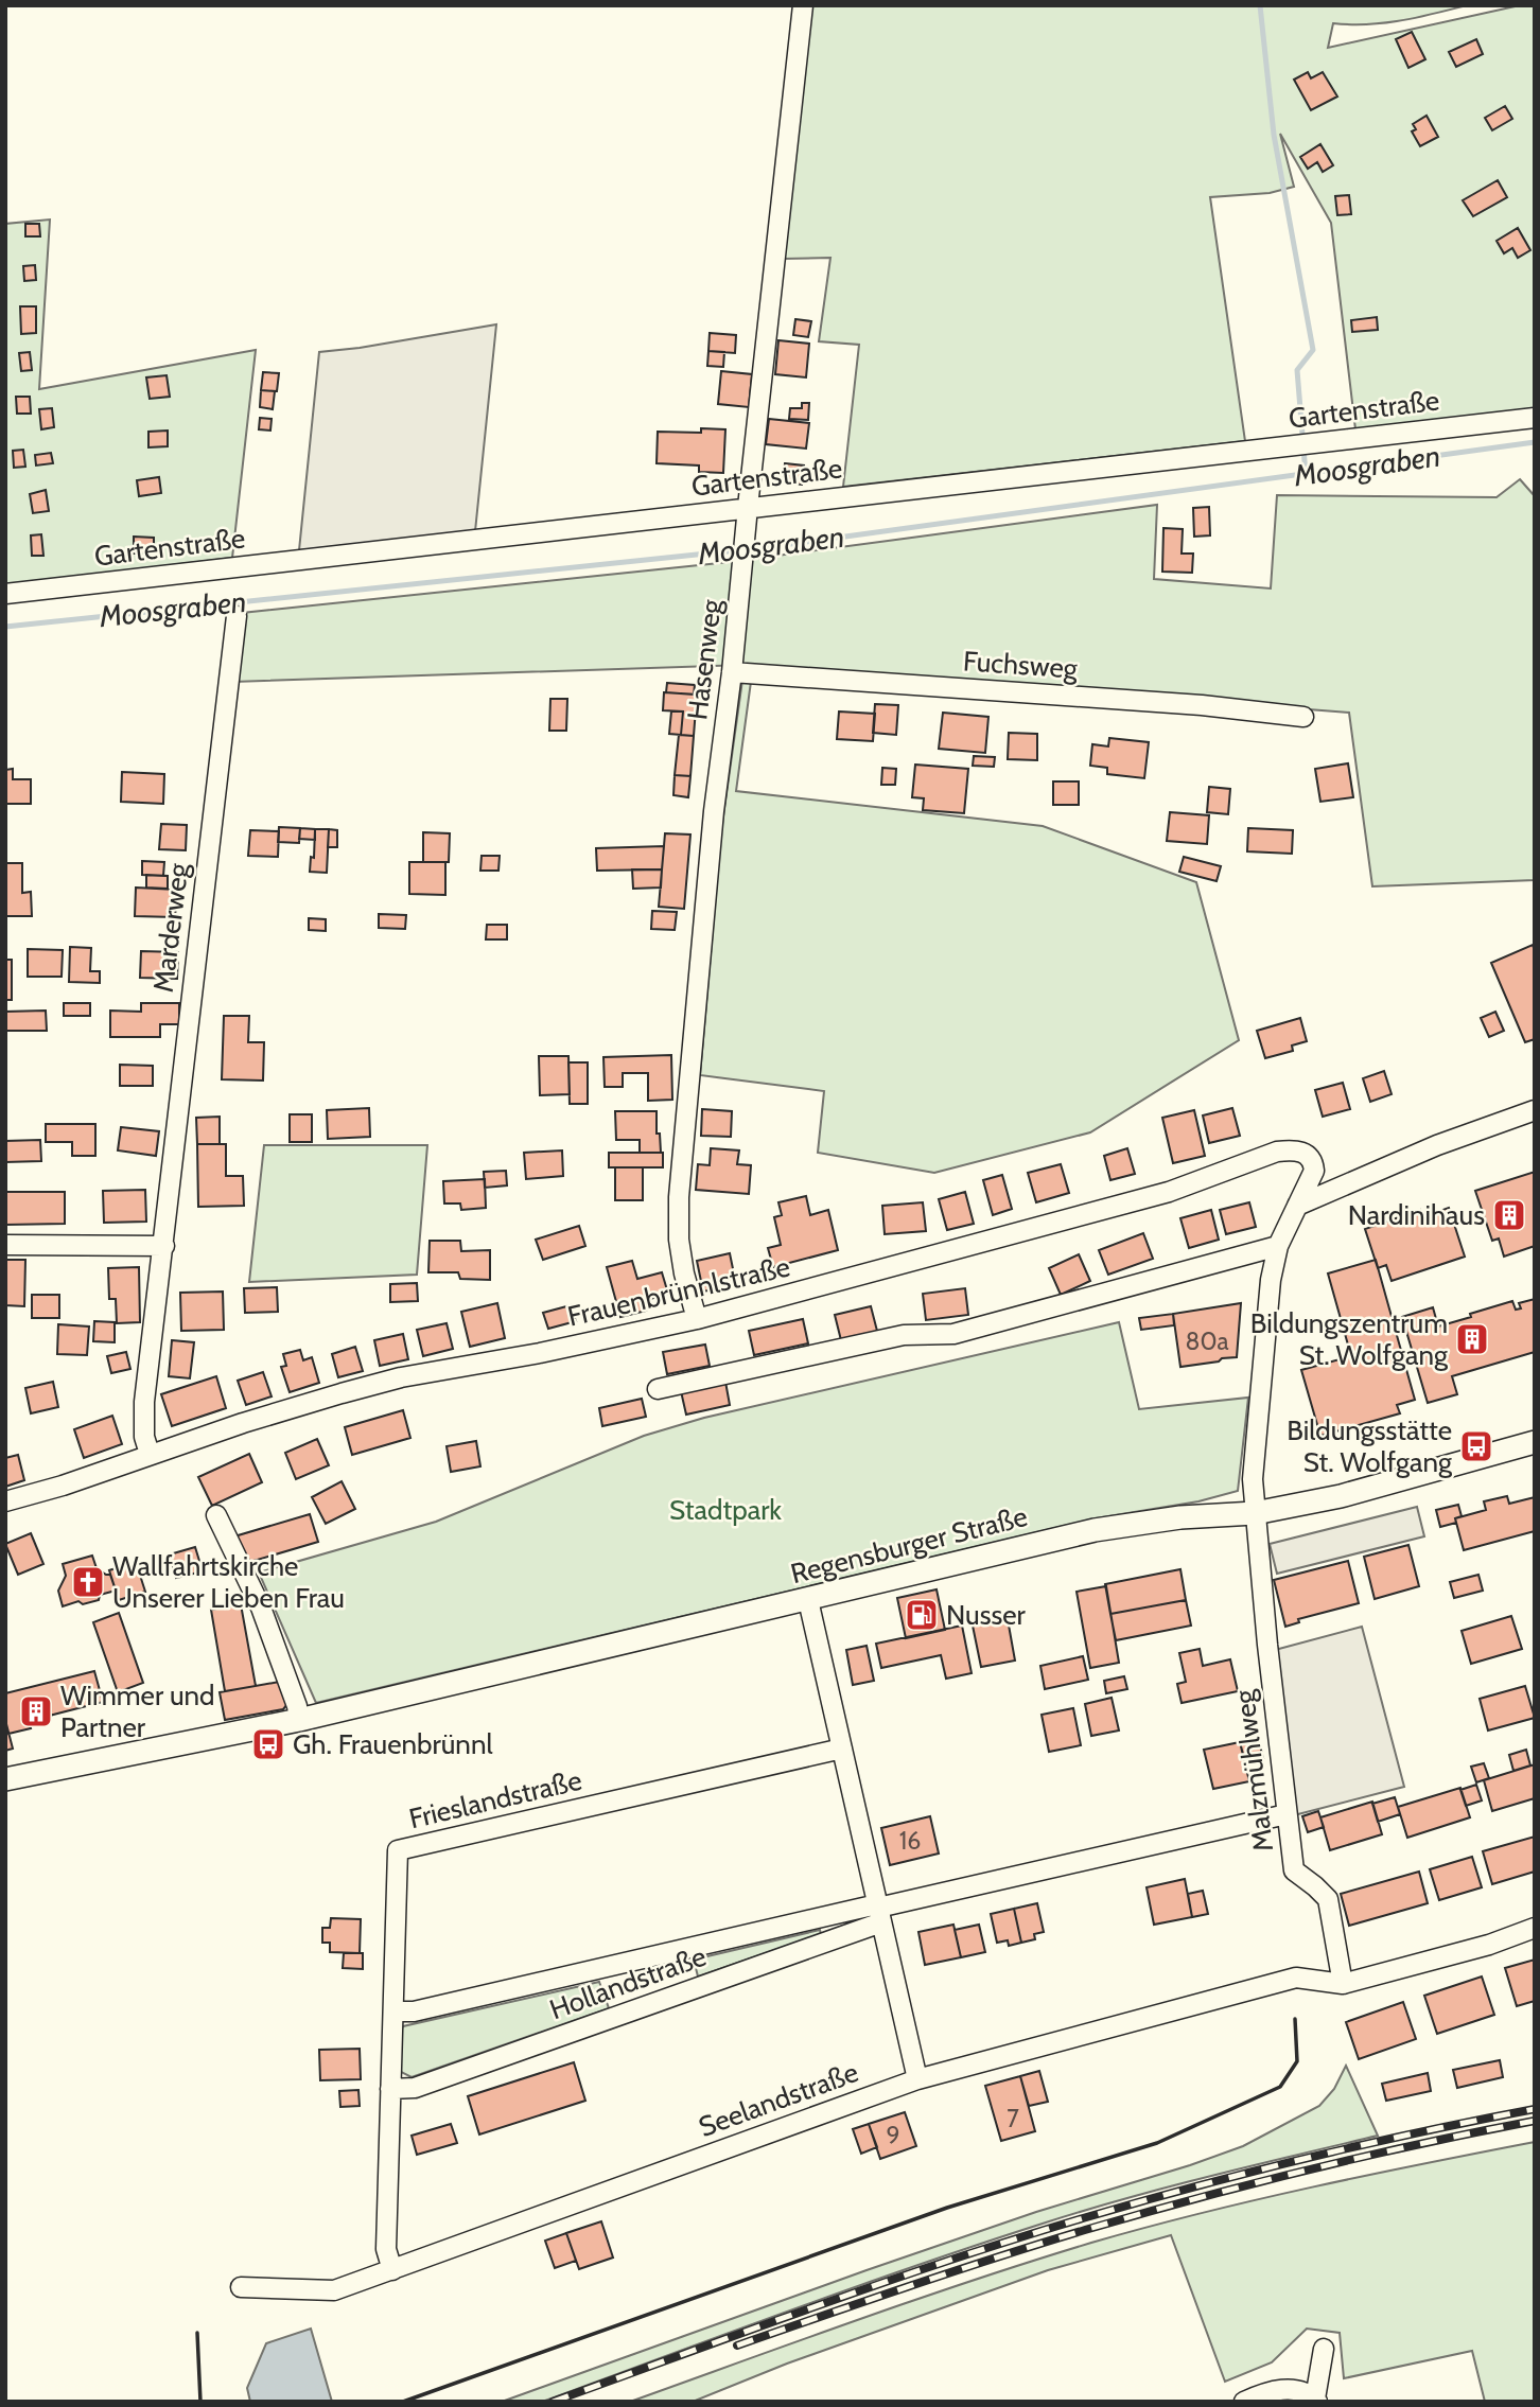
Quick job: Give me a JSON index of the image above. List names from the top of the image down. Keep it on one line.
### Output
{"streets":{"street":["Gartenstraße","Hasenweg","Fuchsweg","Marderweg","Frauenbrünnlstraße","Regensburger Straße","Malzmühlweg","Frieslandstraße","Hollandstraße","Seelandstraße"]},"crossings":[["Gartenstraße","Hasenweg"],["Hasenweg","Fuchsweg"],["Hasenweg","Frauenbrünnlstraße"],["Marderweg","Frauenbrünnlstraße"],["Frauenbrünnlstraße","Regensburger Straße"],["Frauenbrünnlstraße","Malzmühlweg"],["Regensburger Straße","Malzmühlweg"],["Malzmühlweg","Hollandstraße"],["Malzmühlweg","Seelandstraße"],["Frieslandstraße","Hollandstraße"],["Frieslandstraße","Seelandstraße"]],"water":["Moosgraben"],"parks":["Stadtpark"],"places":{"building":["Nardinihaus","Bildungszentrum St. Wolfgang","Wimmer und Partner"],"bus stop":["Bildungsstätte St. Wolfgang","Gh. Frauenbrünnl"],"church":["Wallfahrtskirche Unserer Lieben Frau"],"fuel station":["Nusser"]},"house_numbers":["80a","16","7","9"]}
